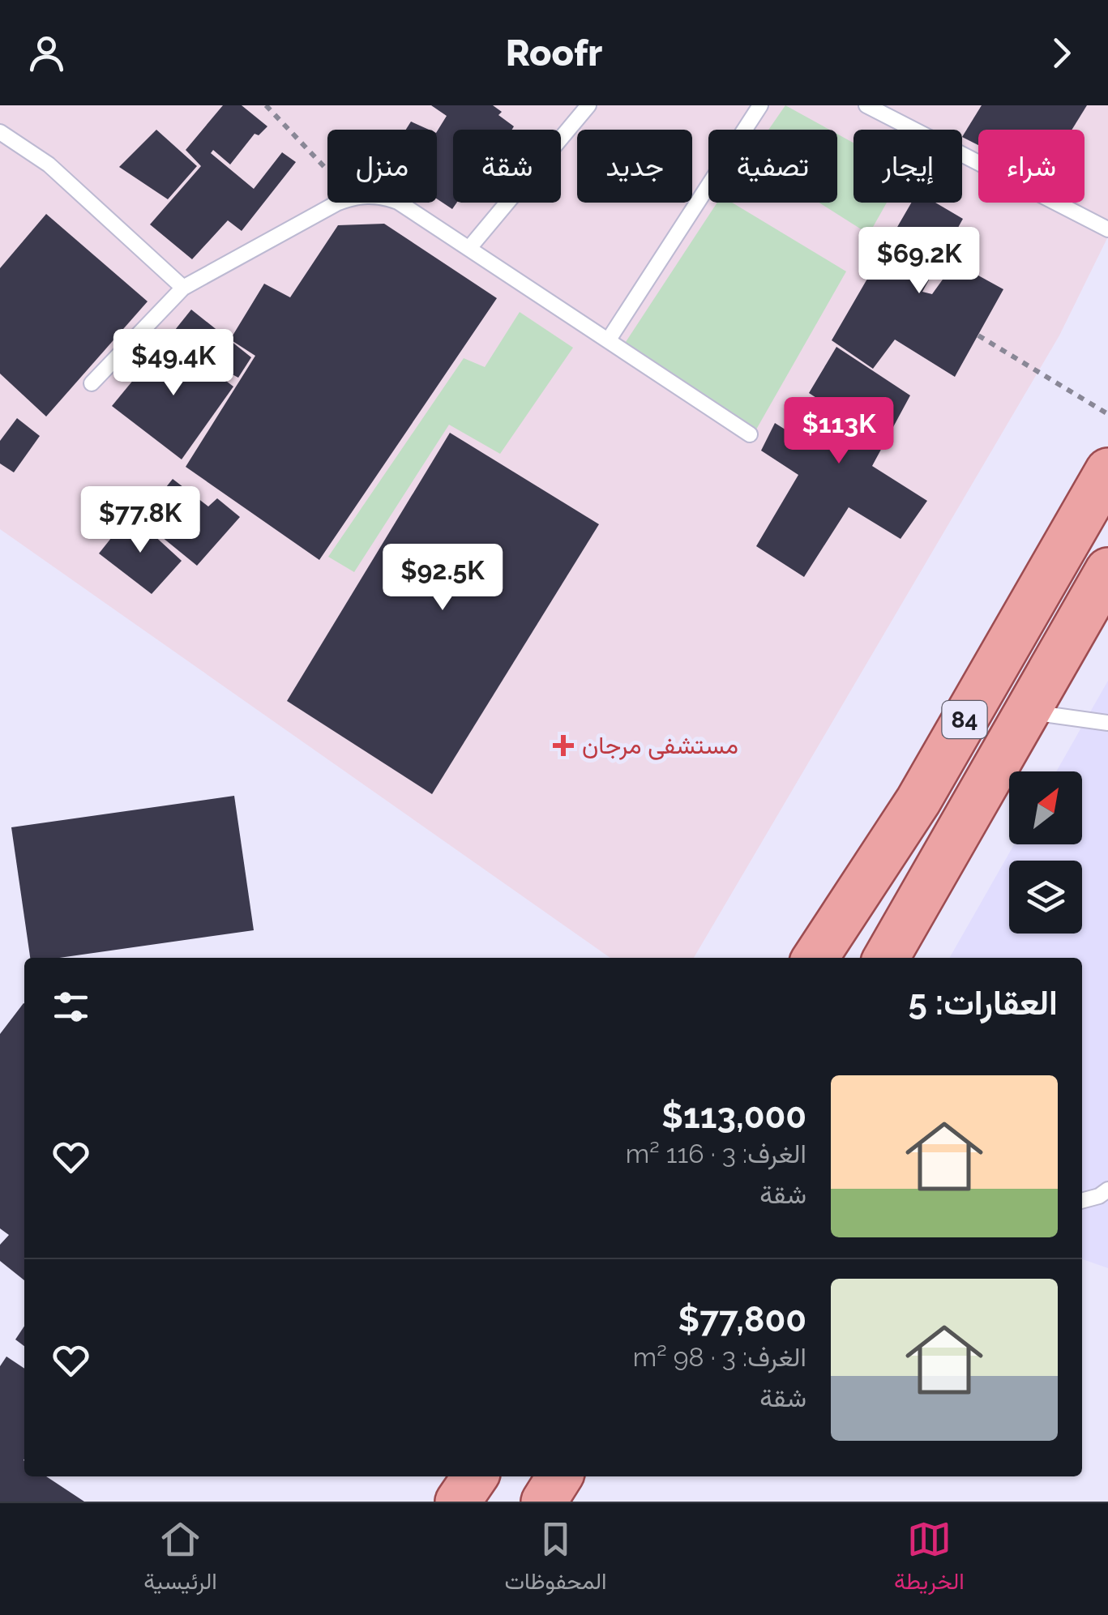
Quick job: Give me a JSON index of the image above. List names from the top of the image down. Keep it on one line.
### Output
{"streets":{"main road":["84"]},"places":{"health":["مستشفى مرجان"]},"north":"top right","page":{"header":"Roofr","chip":["شراء","إيجار","تصفية","جديد","شقة","منزل"],"price":["$69.2K","$49.4K","$113K","$77.8K","$92.5K"],"heading":"العقارات: 5","list":[{"name":"$113,000","note":"الغرف: 3 · 116 m² · شقة"},{"name":"$77,800","note":"الغرف: 3 · 98 m² · شقة"}],"tabs":["الخريطة","المحفوظات","الرئيسية"]}}
